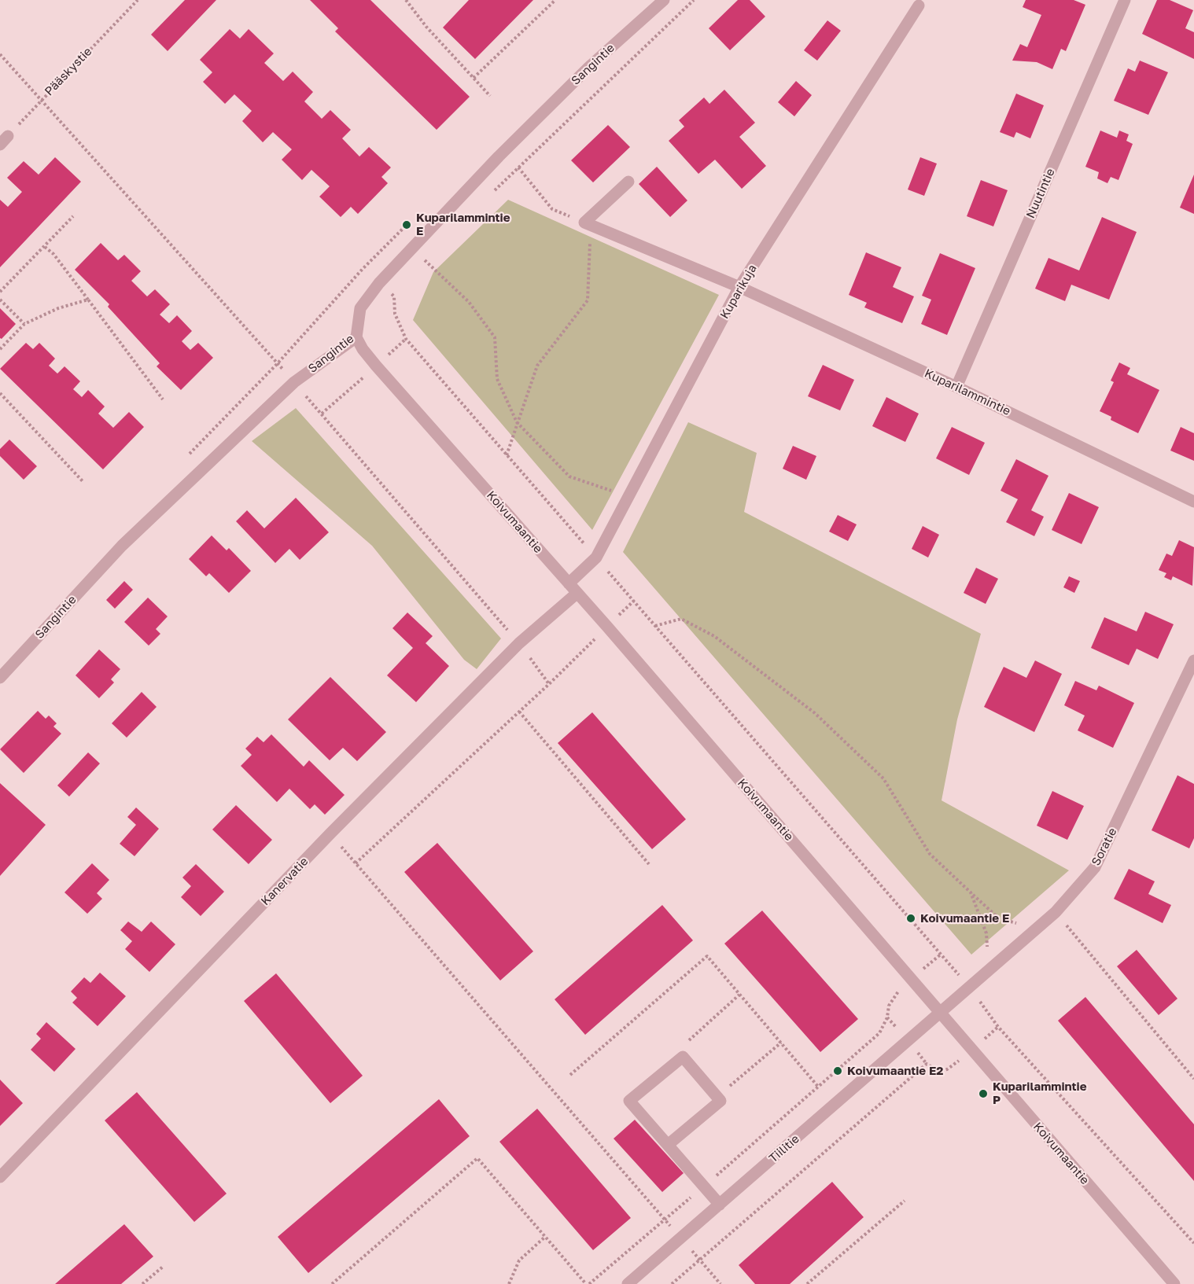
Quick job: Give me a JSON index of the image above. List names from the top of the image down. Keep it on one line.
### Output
{"streets":{"street":["Sangintie","Nuutintie","Kuparikuja","Kuparilammintie","Koivumaantie","Soratie","Kanervatie","Tiilitie"],"path":["Pääskystie"]},"crossings":[["Sangintie","Koivumaantie"],["Nuutintie","Kuparilammintie"],["Kuparikuja","Kuparilammintie"],["Kuparikuja","Koivumaantie"],["Koivumaantie","Soratie"],["Koivumaantie","Kanervatie"],["Koivumaantie","Tiilitie"],["Soratie","Tiilitie"]],"places":["Kuparilammintie E","Koivumaantie E","Koivumaantie E2","Kuparilammintie P"]}
